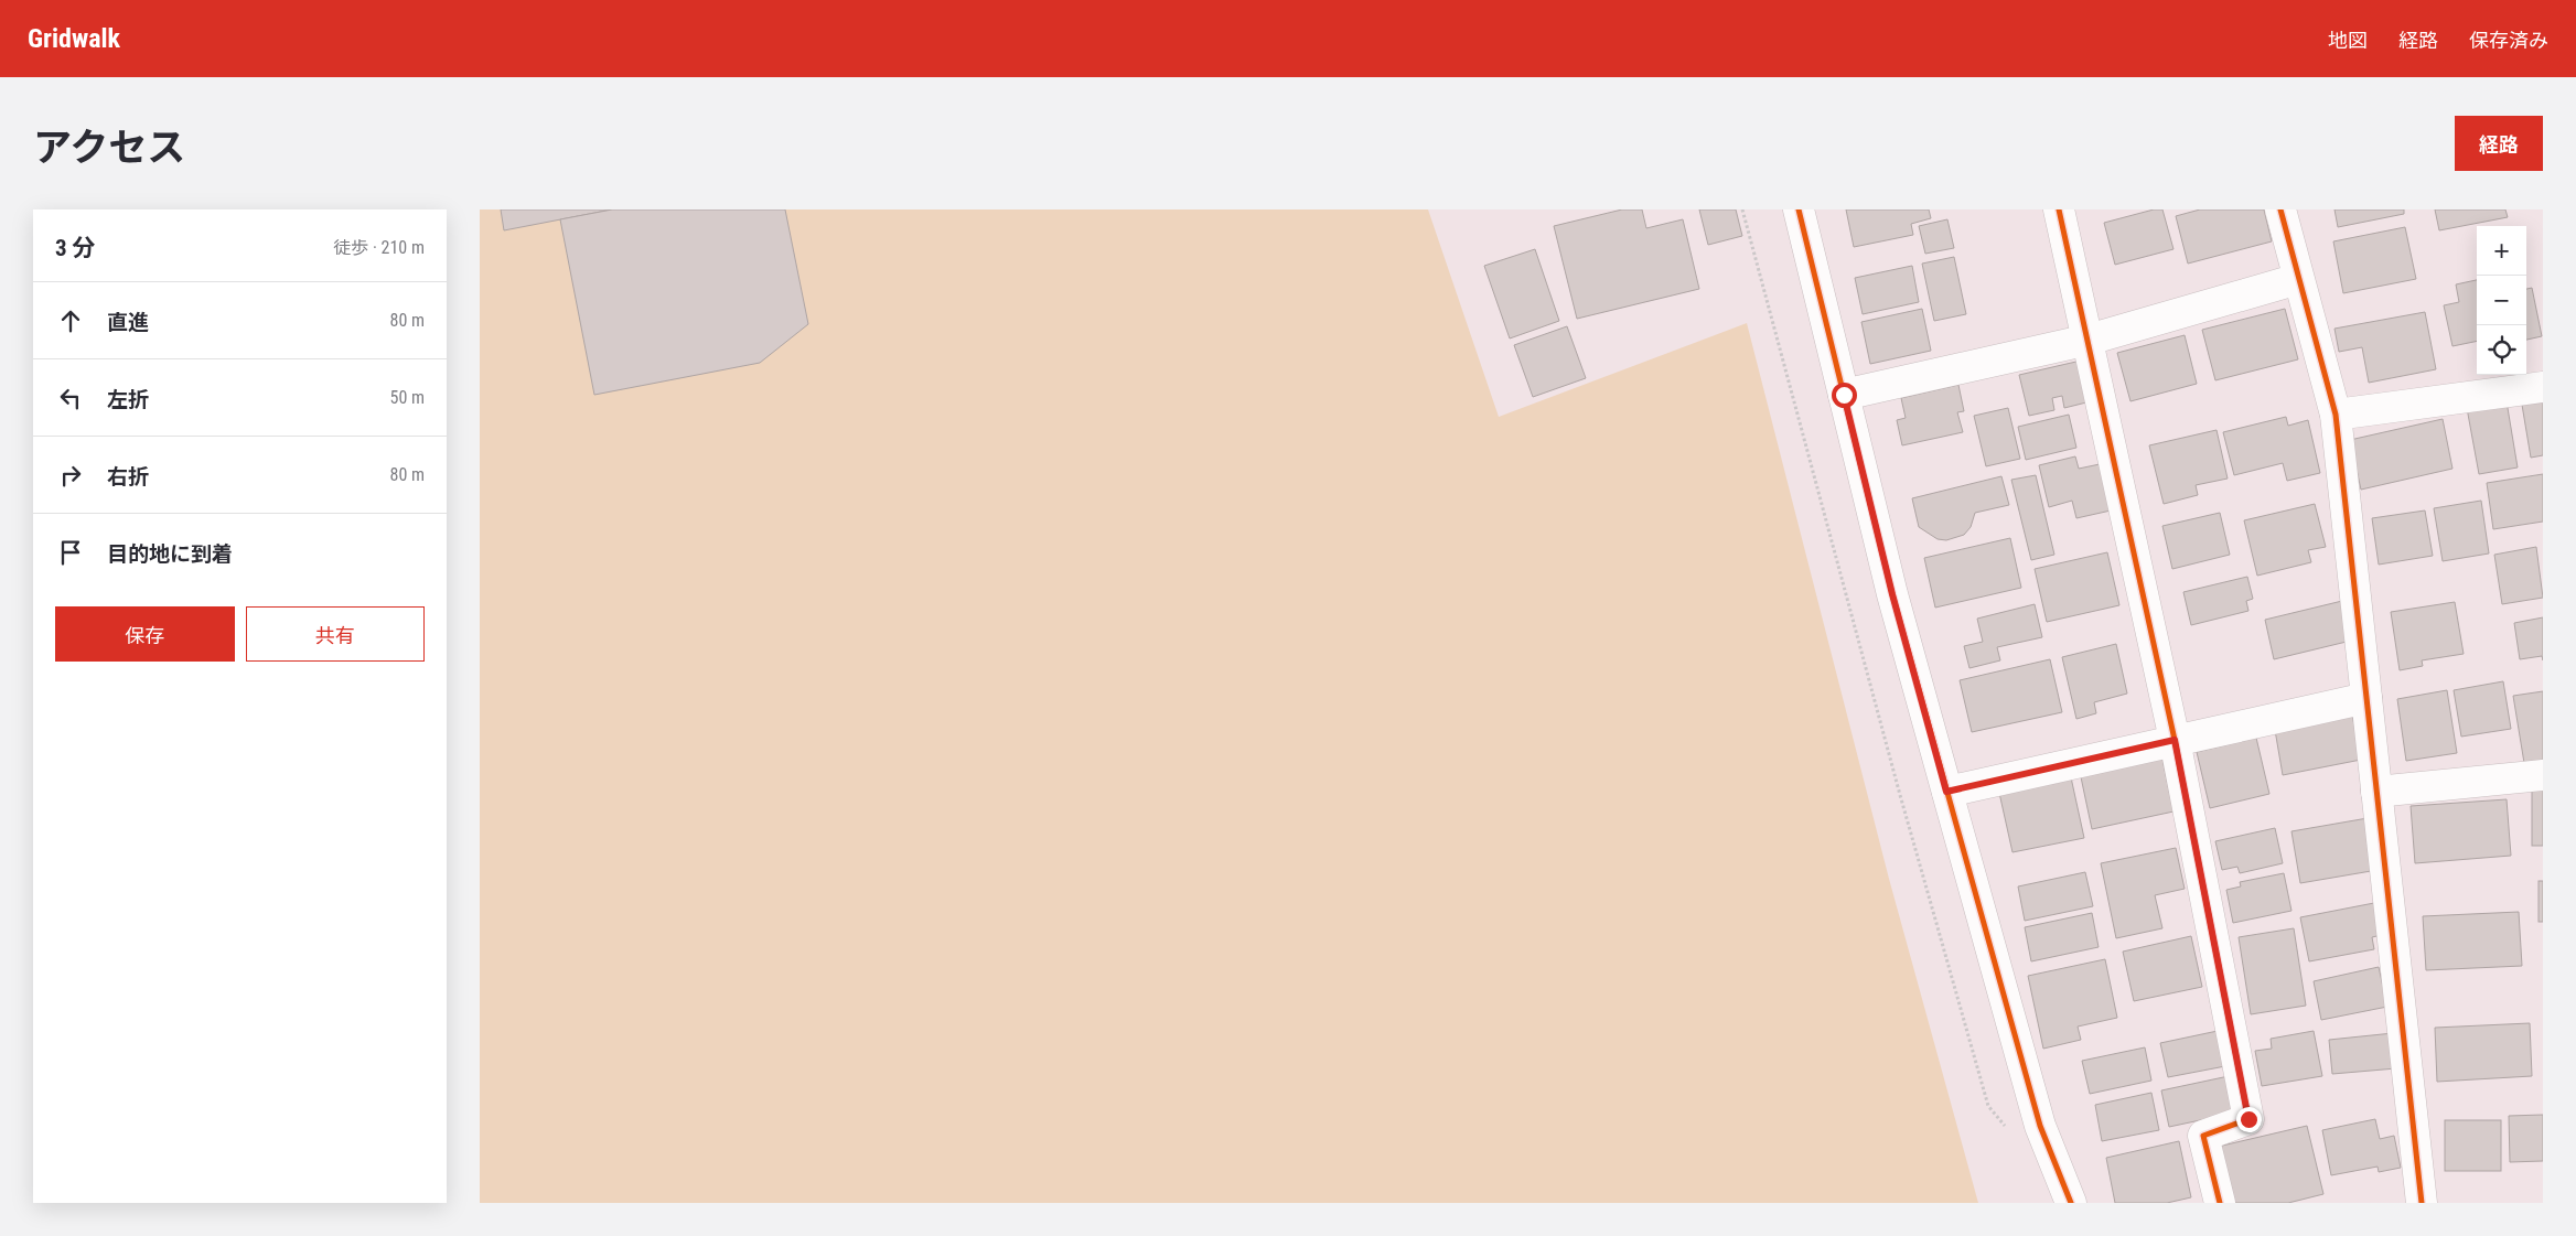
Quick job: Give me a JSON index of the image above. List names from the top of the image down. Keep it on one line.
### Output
{"page":{"header":"Gridwalk","nav":["地図","経路","保存済み"],"title":"アクセス","buttons":["経路",["保存","共有"]],"heading":["3 分","徒歩 · 210 m"],"map_buttons":["+","−"],"list":[["直進","80 m"],["左折","50 m"],["右折","80 m"],"目的地に到着"]}}
